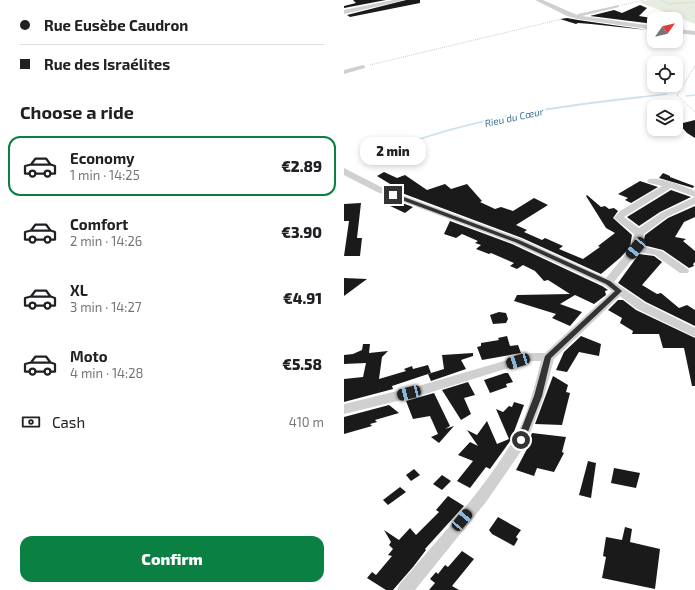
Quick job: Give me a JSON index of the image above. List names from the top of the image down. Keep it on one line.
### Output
{"water":["Rieu du Cœur"],"north":"top right","page":{"banner":["Rue Eusèbe Caudron","Rue des Israélites"],"heading":"Choose a ride","list":[{"name":"Economy","note":"1 min · 14:25","value":"€2.89"},{"name":"Comfort","note":"2 min · 14:26","value":"€3.90"},{"name":"XL","note":"3 min · 14:27","value":"€4.91"},{"name":"Moto","note":"4 min · 14:28","value":"€5.58"}],"bubble":"2 min","pay":["Cash","410 m"],"buttons":"Confirm"}}
